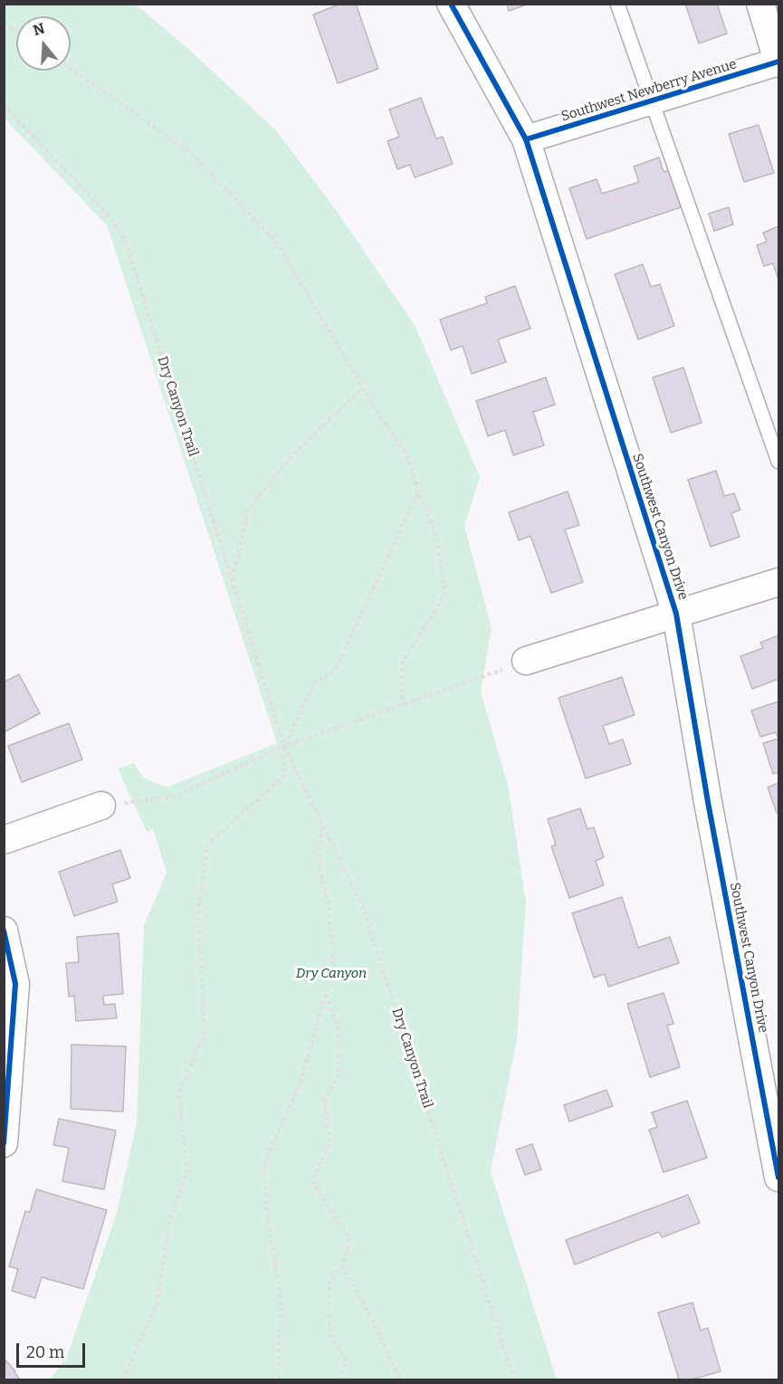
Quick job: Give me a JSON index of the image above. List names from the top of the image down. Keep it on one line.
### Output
{"streets":{"street":["Southwest Newberry Avenue","Southwest Canyon Drive"],"path":["Dry Canyon Trail"]},"crossings":[["Southwest Newberry Avenue","Southwest Canyon Drive"]],"parks":["Dry Canyon"],"scale_bar":"20 m","north":"top"}
